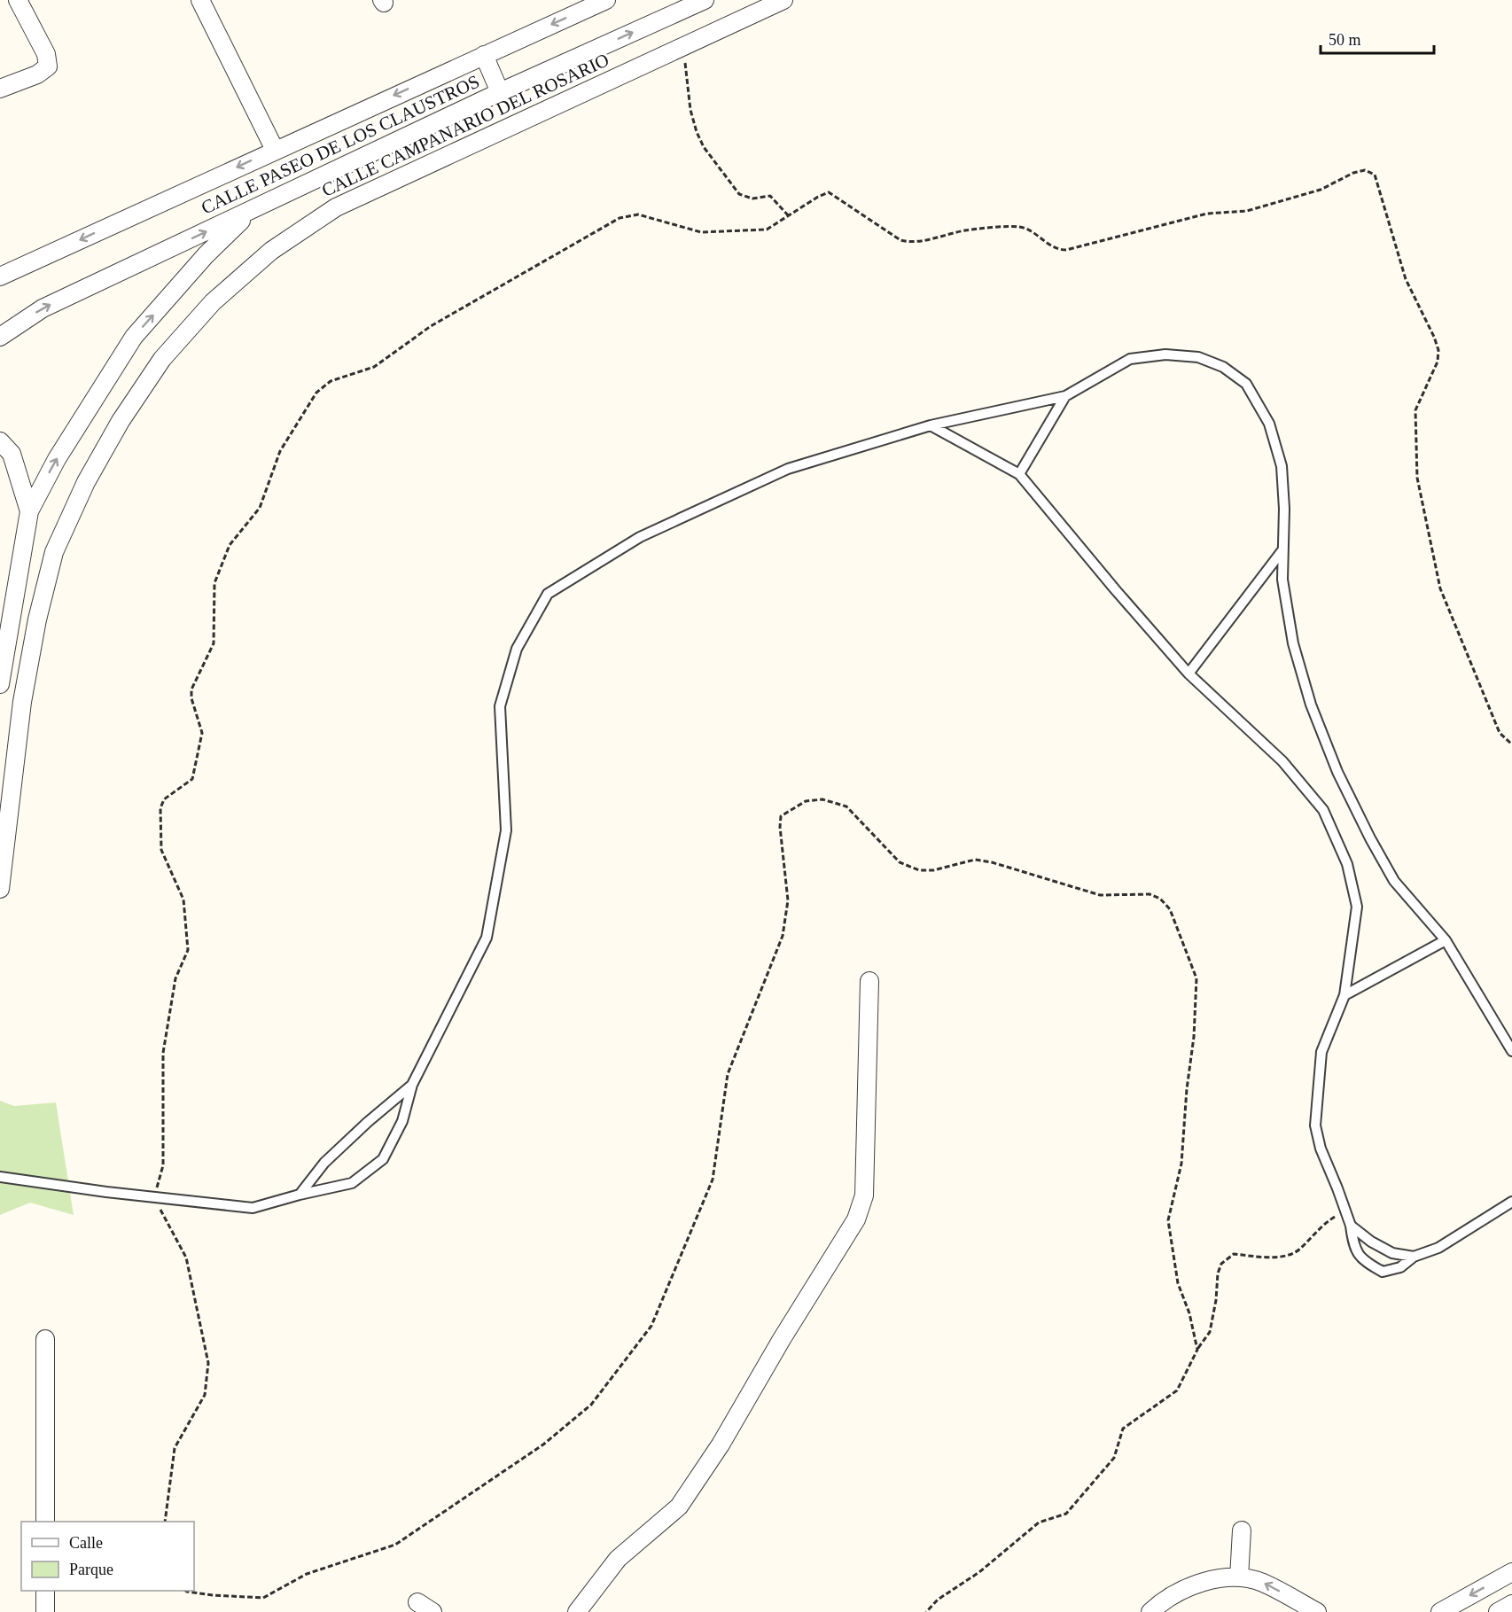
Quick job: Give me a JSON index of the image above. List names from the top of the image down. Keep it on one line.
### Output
{"streets":{"street":["CALLE CAMPANARIO DEL ROSARIO","CALLE PASEO DE LOS CLAUSTROS"]},"legend":["Calle","Parque"],"scale_bar":"50 m"}
